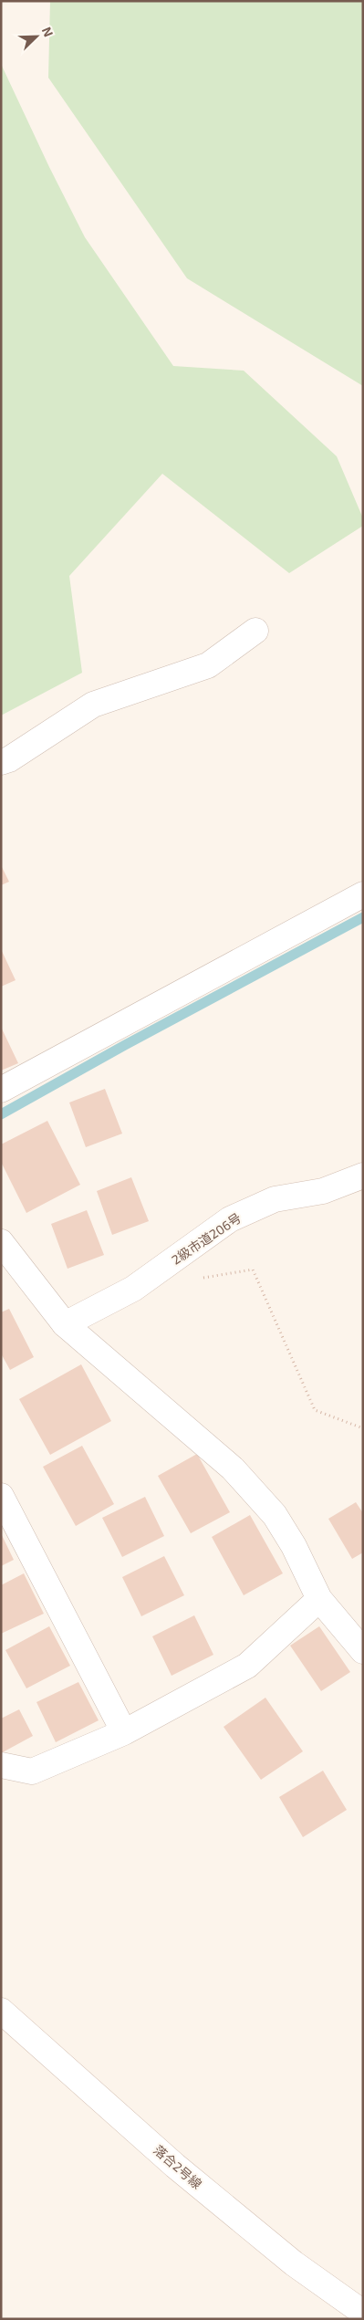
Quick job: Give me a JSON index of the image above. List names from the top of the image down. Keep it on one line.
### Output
{"streets":{"street":["2級市道206号","落合2号線"]},"north":"top right"}
